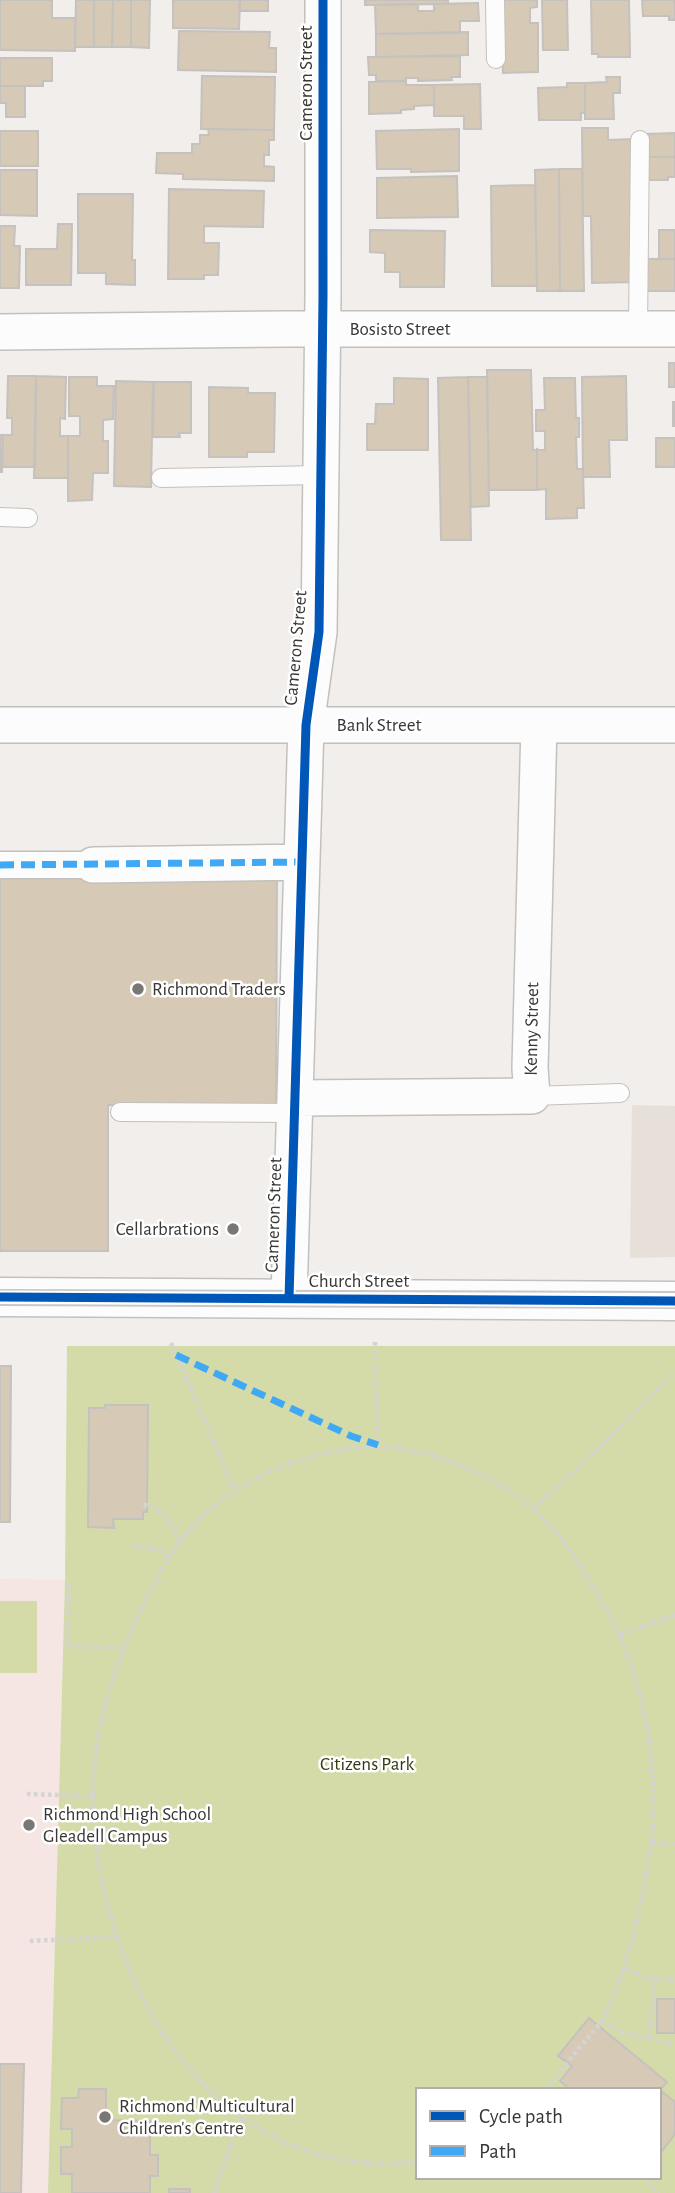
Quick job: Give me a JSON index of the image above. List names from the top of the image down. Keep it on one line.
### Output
{"streets":{"main road":["Church Street"],"street":["Cameron Street","Bosisto Street","Bank Street","Kenny Street"]},"crossings":[["Cameron Street","Bosisto Street"],["Cameron Street","Bank Street"],["Cameron Street","Kenny Street"],["Cameron Street","Church Street"],["Bank Street","Kenny Street"]],"parks":["Citizens Park"],"places":["Richmond Traders","Cellarbrations","Richmond High School Gleadell Campus","Richmond Multicultural Children's Centre"],"legend":["Cycle path","Path"]}
